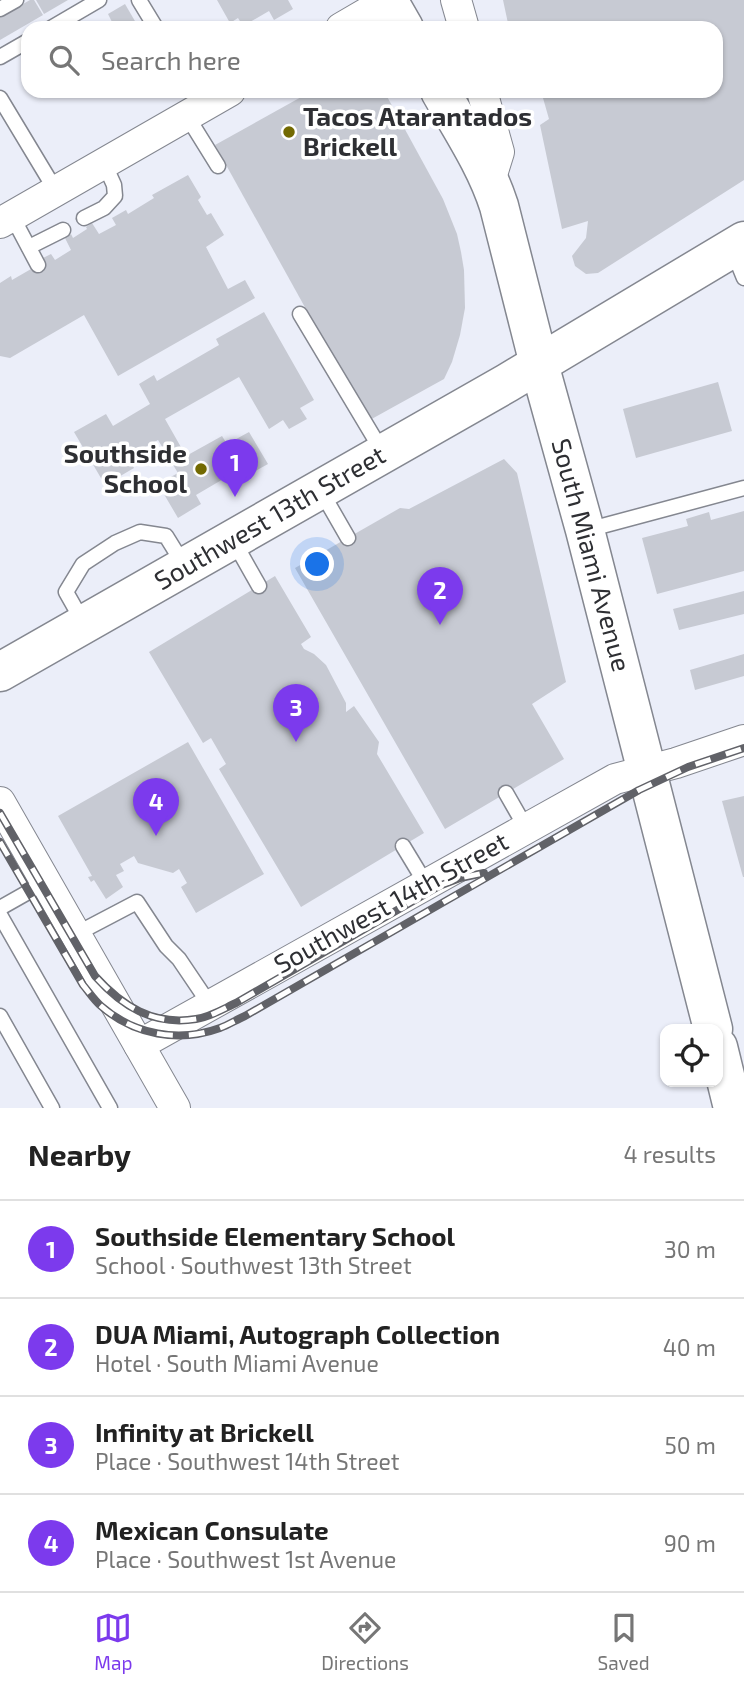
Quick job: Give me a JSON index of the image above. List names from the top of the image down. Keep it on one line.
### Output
{"streets":{"main road":["Southwest 13th Street","South Miami Avenue"],"street":["Southwest 14th Street"]},"crossings":[["Southwest 13th Street","South Miami Avenue"],["South Miami Avenue","Southwest 14th Street"]],"places":["Tacos Atarantados Brickell","Southside School"],"page":{"search":"Search here","pins":["1","2","3","4"],"heading":["Nearby","4 results"],"list":[{"mark":"1","name":"Southside Elementary School","note":"School · Southwest 13th Street","value":"30 m"},{"mark":"2","name":"DUA Miami, Autograph Collection","note":"Hotel · South Miami Avenue","value":"40 m"},{"mark":"3","name":"Infinity at Brickell","note":"Place · Southwest 14th Street","value":"50 m"},{"mark":"4","name":"Mexican Consulate","note":"Place · Southwest 1st Avenue","value":"90 m"}],"nav":["Map","Directions","Saved"]}}
